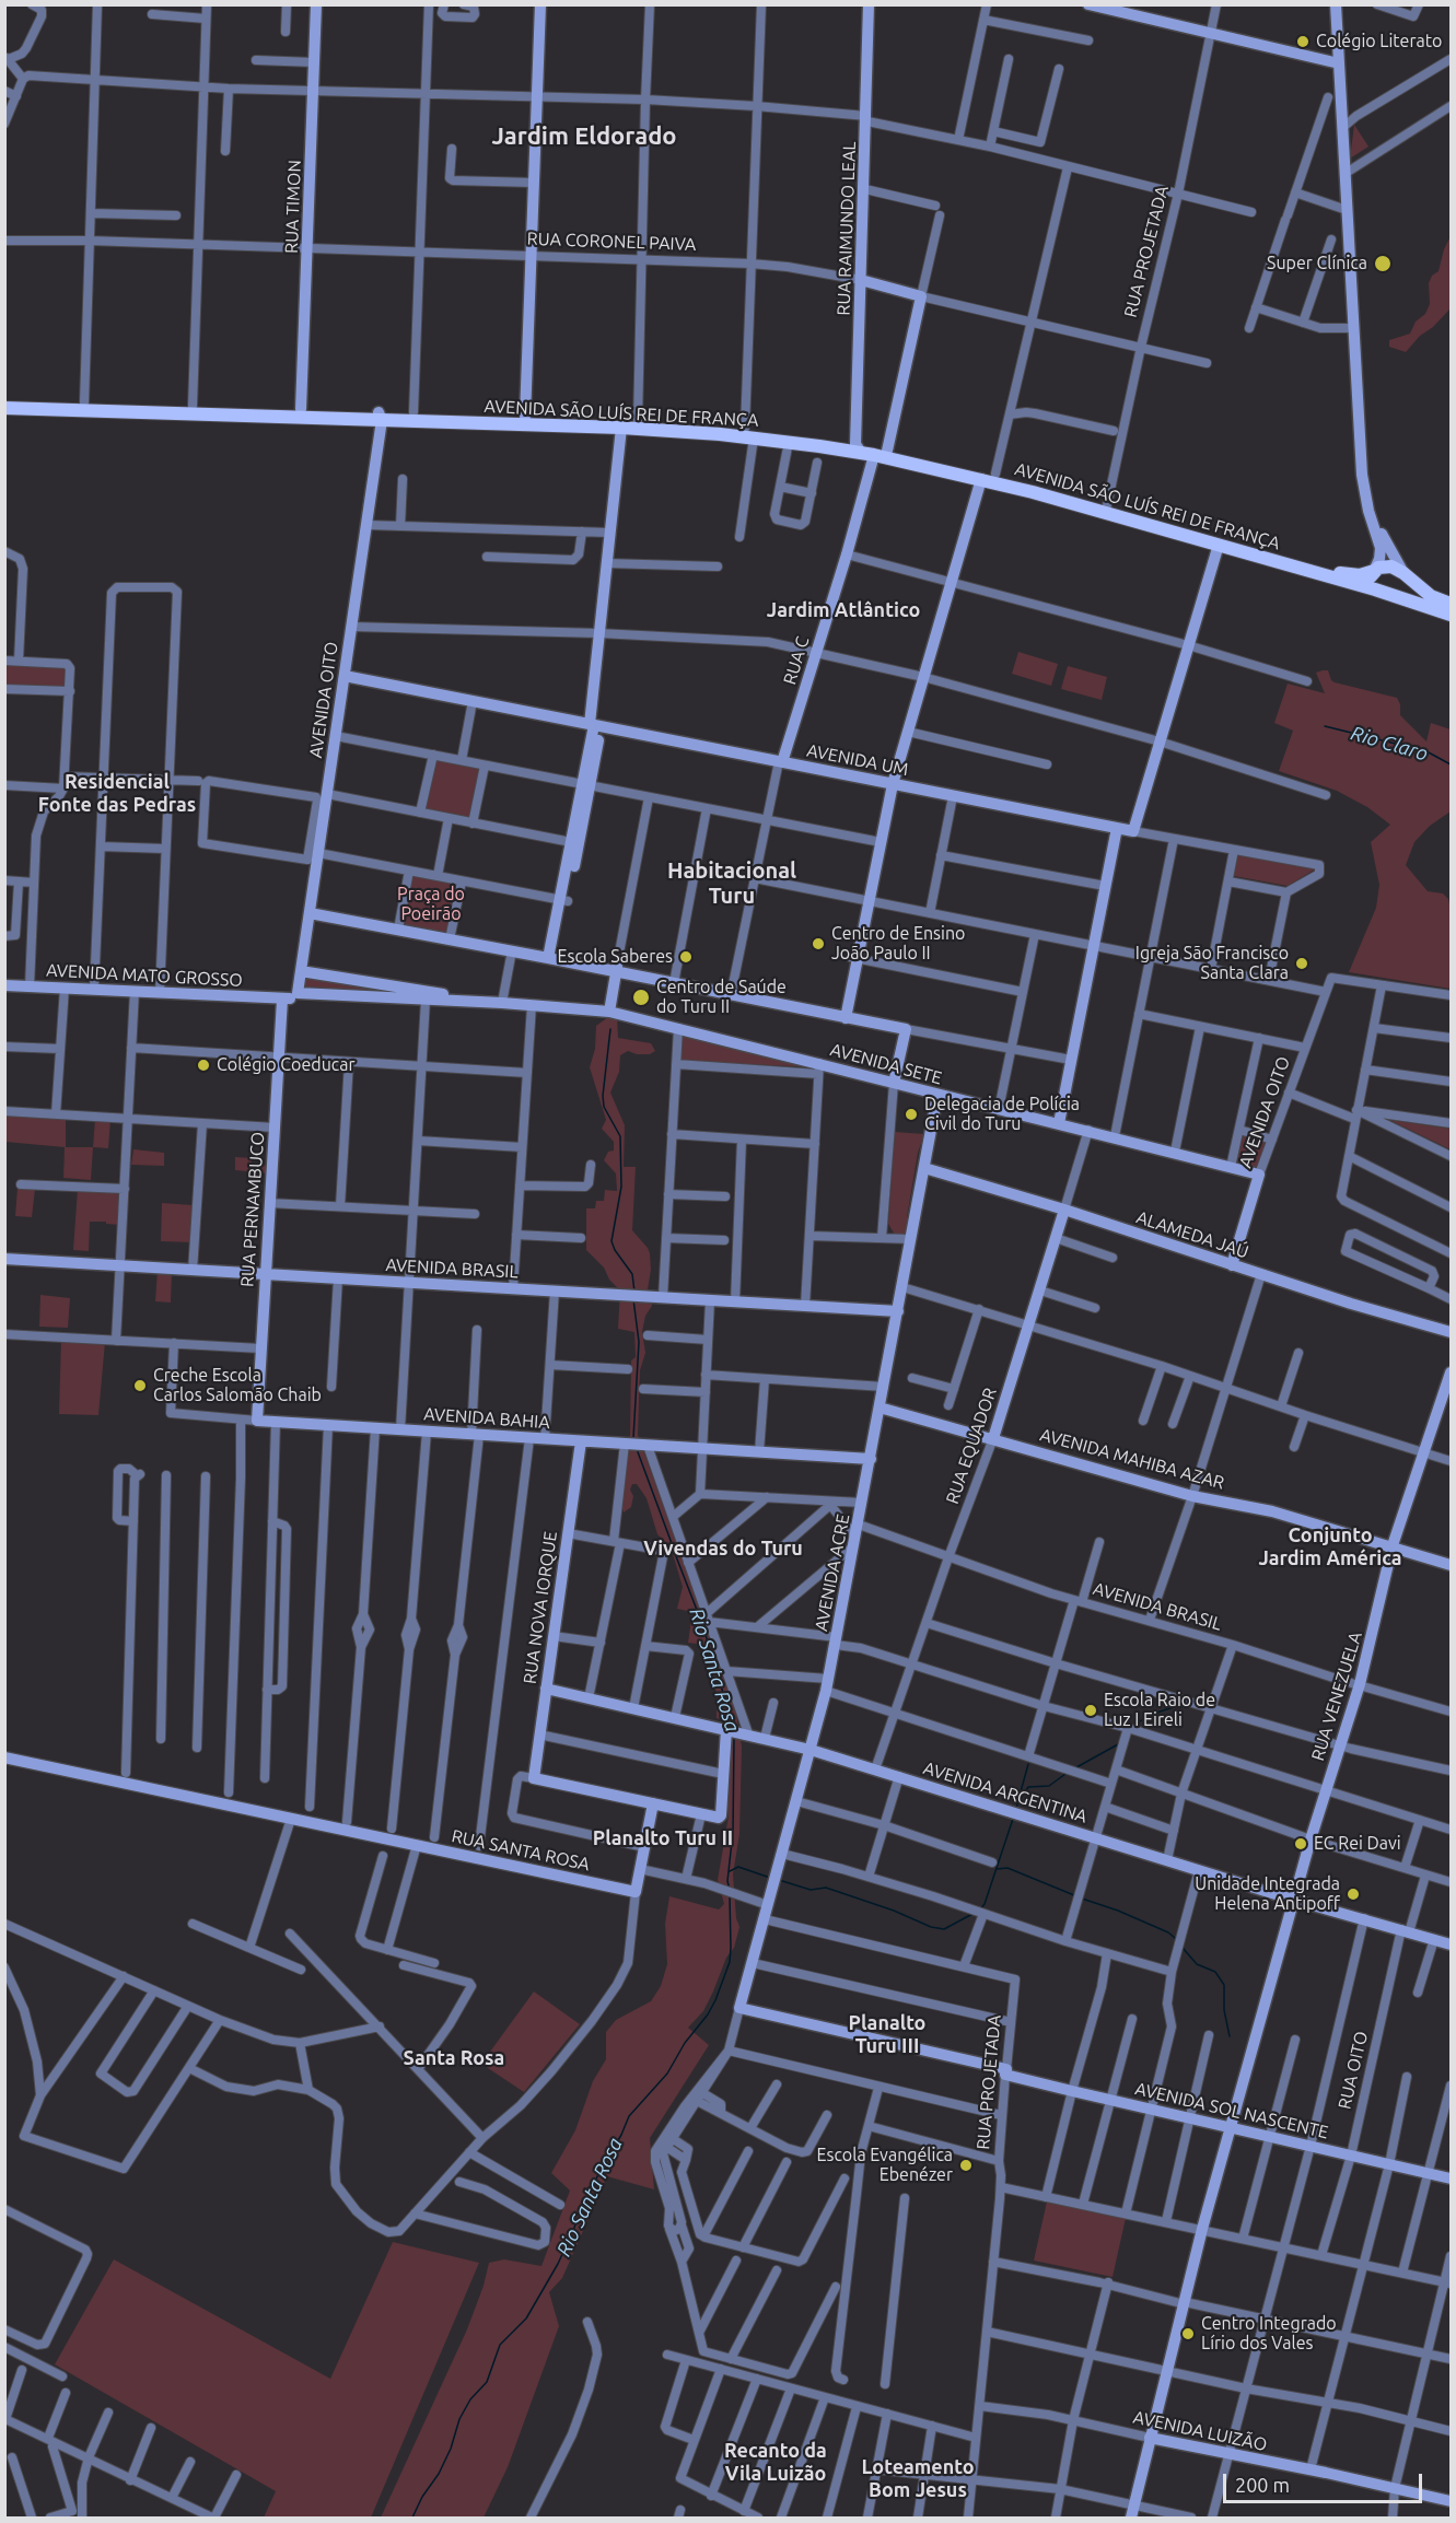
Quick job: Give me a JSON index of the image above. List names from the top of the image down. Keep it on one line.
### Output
{"streets":{"main road":["AVENIDA SÃO LUÍS REI DE FRANÇA"],"street":["RUA TIMON","RUA RAIMUNDO LEAL","RUA CORONEL PAIVA","RUA PROJETADA","RUA C","AVENIDA OITO","AVENIDA UM","AVENIDA MATO GROSSO","AVENIDA SETE","RUA PERNAMBUCO","ALAMEDA JAÚ","AVENIDA BRASIL","AVENIDA BAHIA","RUA EQUADOR","AVENIDA MAHIBA AZAR","AVENIDA ACRE","RUA NOVA IORQUE","RUA VENEZUELA","AVENIDA ARGENTINA","RUA SANTA ROSA","RUA OITO","AVENIDA SOL NASCENTE","AVENIDA LUIZÃO"]},"crossings":[["RUA TIMON","RUA CORONEL PAIVA"],["RUA TIMON","AVENIDA SÃO LUÍS REI DE FRANÇA"],["RUA RAIMUNDO LEAL","RUA CORONEL PAIVA"],["RUA RAIMUNDO LEAL","AVENIDA SÃO LUÍS REI DE FRANÇA"],["RUA RAIMUNDO LEAL","RUA C"],["RUA CORONEL PAIVA","RUA PROJETADA"],["RUA PROJETADA","AVENIDA SÃO LUÍS REI DE FRANÇA"],["RUA PROJETADA","AVENIDA SOL NASCENTE"],["RUA PROJETADA","AVENIDA LUIZÃO"],["AVENIDA SÃO LUÍS REI DE FRANÇA","RUA C"],["AVENIDA SÃO LUÍS REI DE FRANÇA","AVENIDA OITO"],["RUA C","AVENIDA UM"],["AVENIDA OITO","AVENIDA UM"],["AVENIDA OITO","AVENIDA SETE"],["AVENIDA OITO","ALAMEDA JAÚ"],["AVENIDA MATO GROSSO","RUA PERNAMBUCO"],["AVENIDA SETE","RUA EQUADOR"],["AVENIDA SETE","AVENIDA ACRE"],["RUA PERNAMBUCO","AVENIDA BRASIL"],["RUA PERNAMBUCO","AVENIDA BAHIA"],["ALAMEDA JAÚ","RUA EQUADOR"],["ALAMEDA JAÚ","AVENIDA ACRE"],["AVENIDA BRASIL","RUA EQUADOR"],["AVENIDA BRASIL","AVENIDA ACRE"],["AVENIDA BRASIL","RUA VENEZUELA"],["AVENIDA BAHIA","AVENIDA ACRE"],["AVENIDA BAHIA","RUA NOVA IORQUE"],["RUA EQUADOR","AVENIDA MAHIBA AZAR"],["RUA EQUADOR","AVENIDA ARGENTINA"],["AVENIDA MAHIBA AZAR","AVENIDA ACRE"],["AVENIDA MAHIBA AZAR","RUA VENEZUELA"],["AVENIDA ACRE","AVENIDA ARGENTINA"],["AVENIDA ACRE","AVENIDA SOL NASCENTE"],["RUA NOVA IORQUE","AVENIDA ARGENTINA"],["RUA VENEZUELA","AVENIDA ARGENTINA"],["RUA VENEZUELA","AVENIDA SOL NASCENTE"],["RUA VENEZUELA","AVENIDA LUIZÃO"],["AVENIDA ARGENTINA","RUA OITO"],["RUA OITO","AVENIDA SOL NASCENTE"]],"districts":["Jardim Eldorado","Jardim Atlântico","Residencial Fonte das Pedras","Habitacional Turu","Conjunto Jardim América","Vivendas do Turu","Planalto Turu II","Planalto Turu III","Santa Rosa","Recanto da Vila Luizão","Loteamento Bom Jesus"],"water":["Rio Claro","Rio Santa Rosa"],"parks":["Praça do Poeirão"],"places":["Colégio Literato","Super Clínica","Centro de Ensino João Paulo II","Escola Saberes","Igreja São Francisco Santa Clara","Centro de Saúde do Turu II","Colégio Coeducar","Delegacia de Polícia Civil do Turu","Creche Escola Carlos Salomão Chaib","Escola Raio de Luz I Eireli","EC Rei Davi","Unidade Integrada Helena Antipoff","Escola Evangélica Ebenézer","Centro Integrado Lírio dos Vales"],"scale_bar":"200 m"}
